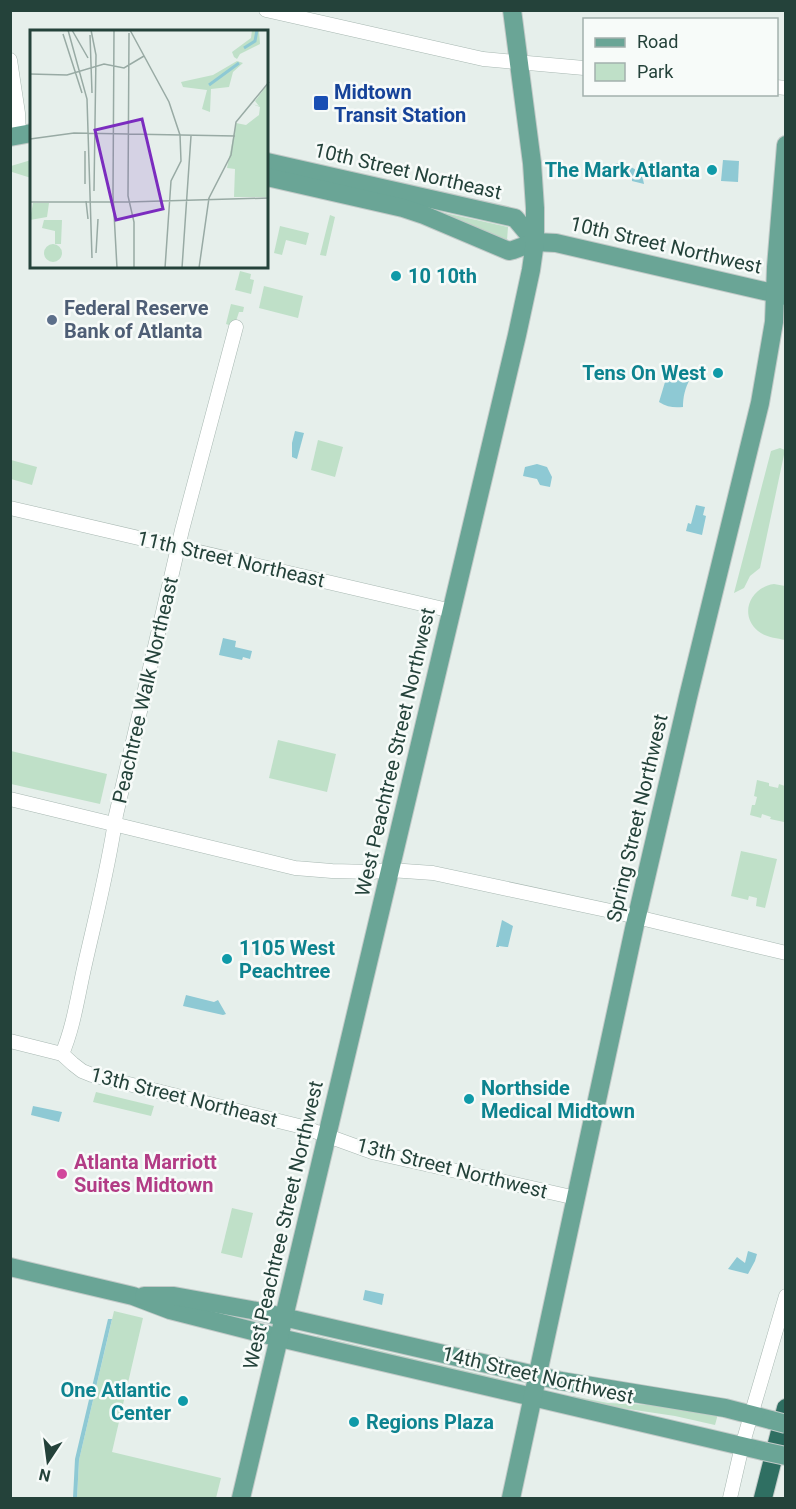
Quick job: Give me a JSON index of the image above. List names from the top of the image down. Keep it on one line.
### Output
{"streets":{"main road":["10th Street Northeast","10th Street Northwest","West Peachtree Street Northwest","Spring Street Northwest","14th Street Northwest"],"street":["11th Street Northeast","Peachtree Walk Northeast","13th Street Northeast","13th Street Northwest"]},"crossings":[["10th Street Northeast","10th Street Northwest"],["10th Street Northeast","West Peachtree Street Northwest"],["10th Street Northwest","West Peachtree Street Northwest"],["10th Street Northwest","Spring Street Northwest"],["11th Street Northeast","Peachtree Walk Northeast"],["11th Street Northeast","West Peachtree Street Northwest"],["Peachtree Walk Northeast","13th Street Northeast"],["West Peachtree Street Northwest","13th Street Northeast"],["West Peachtree Street Northwest","13th Street Northwest"],["West Peachtree Street Northwest","14th Street Northwest"],["Spring Street Northwest","13th Street Northwest"],["Spring Street Northwest","14th Street Northwest"],["13th Street Northeast","13th Street Northwest"]],"places":{"transit":["Midtown Transit Station"],"other":["The Mark Atlanta","10 10th","Federal Reserve Bank of Atlanta","Tens On West","1105 West Peachtree","Northside Medical Midtown","Atlanta Marriott Suites Midtown","One Atlantic Center","Regions Plaza"]},"legend":["Road","Park"],"north":"bottom"}
